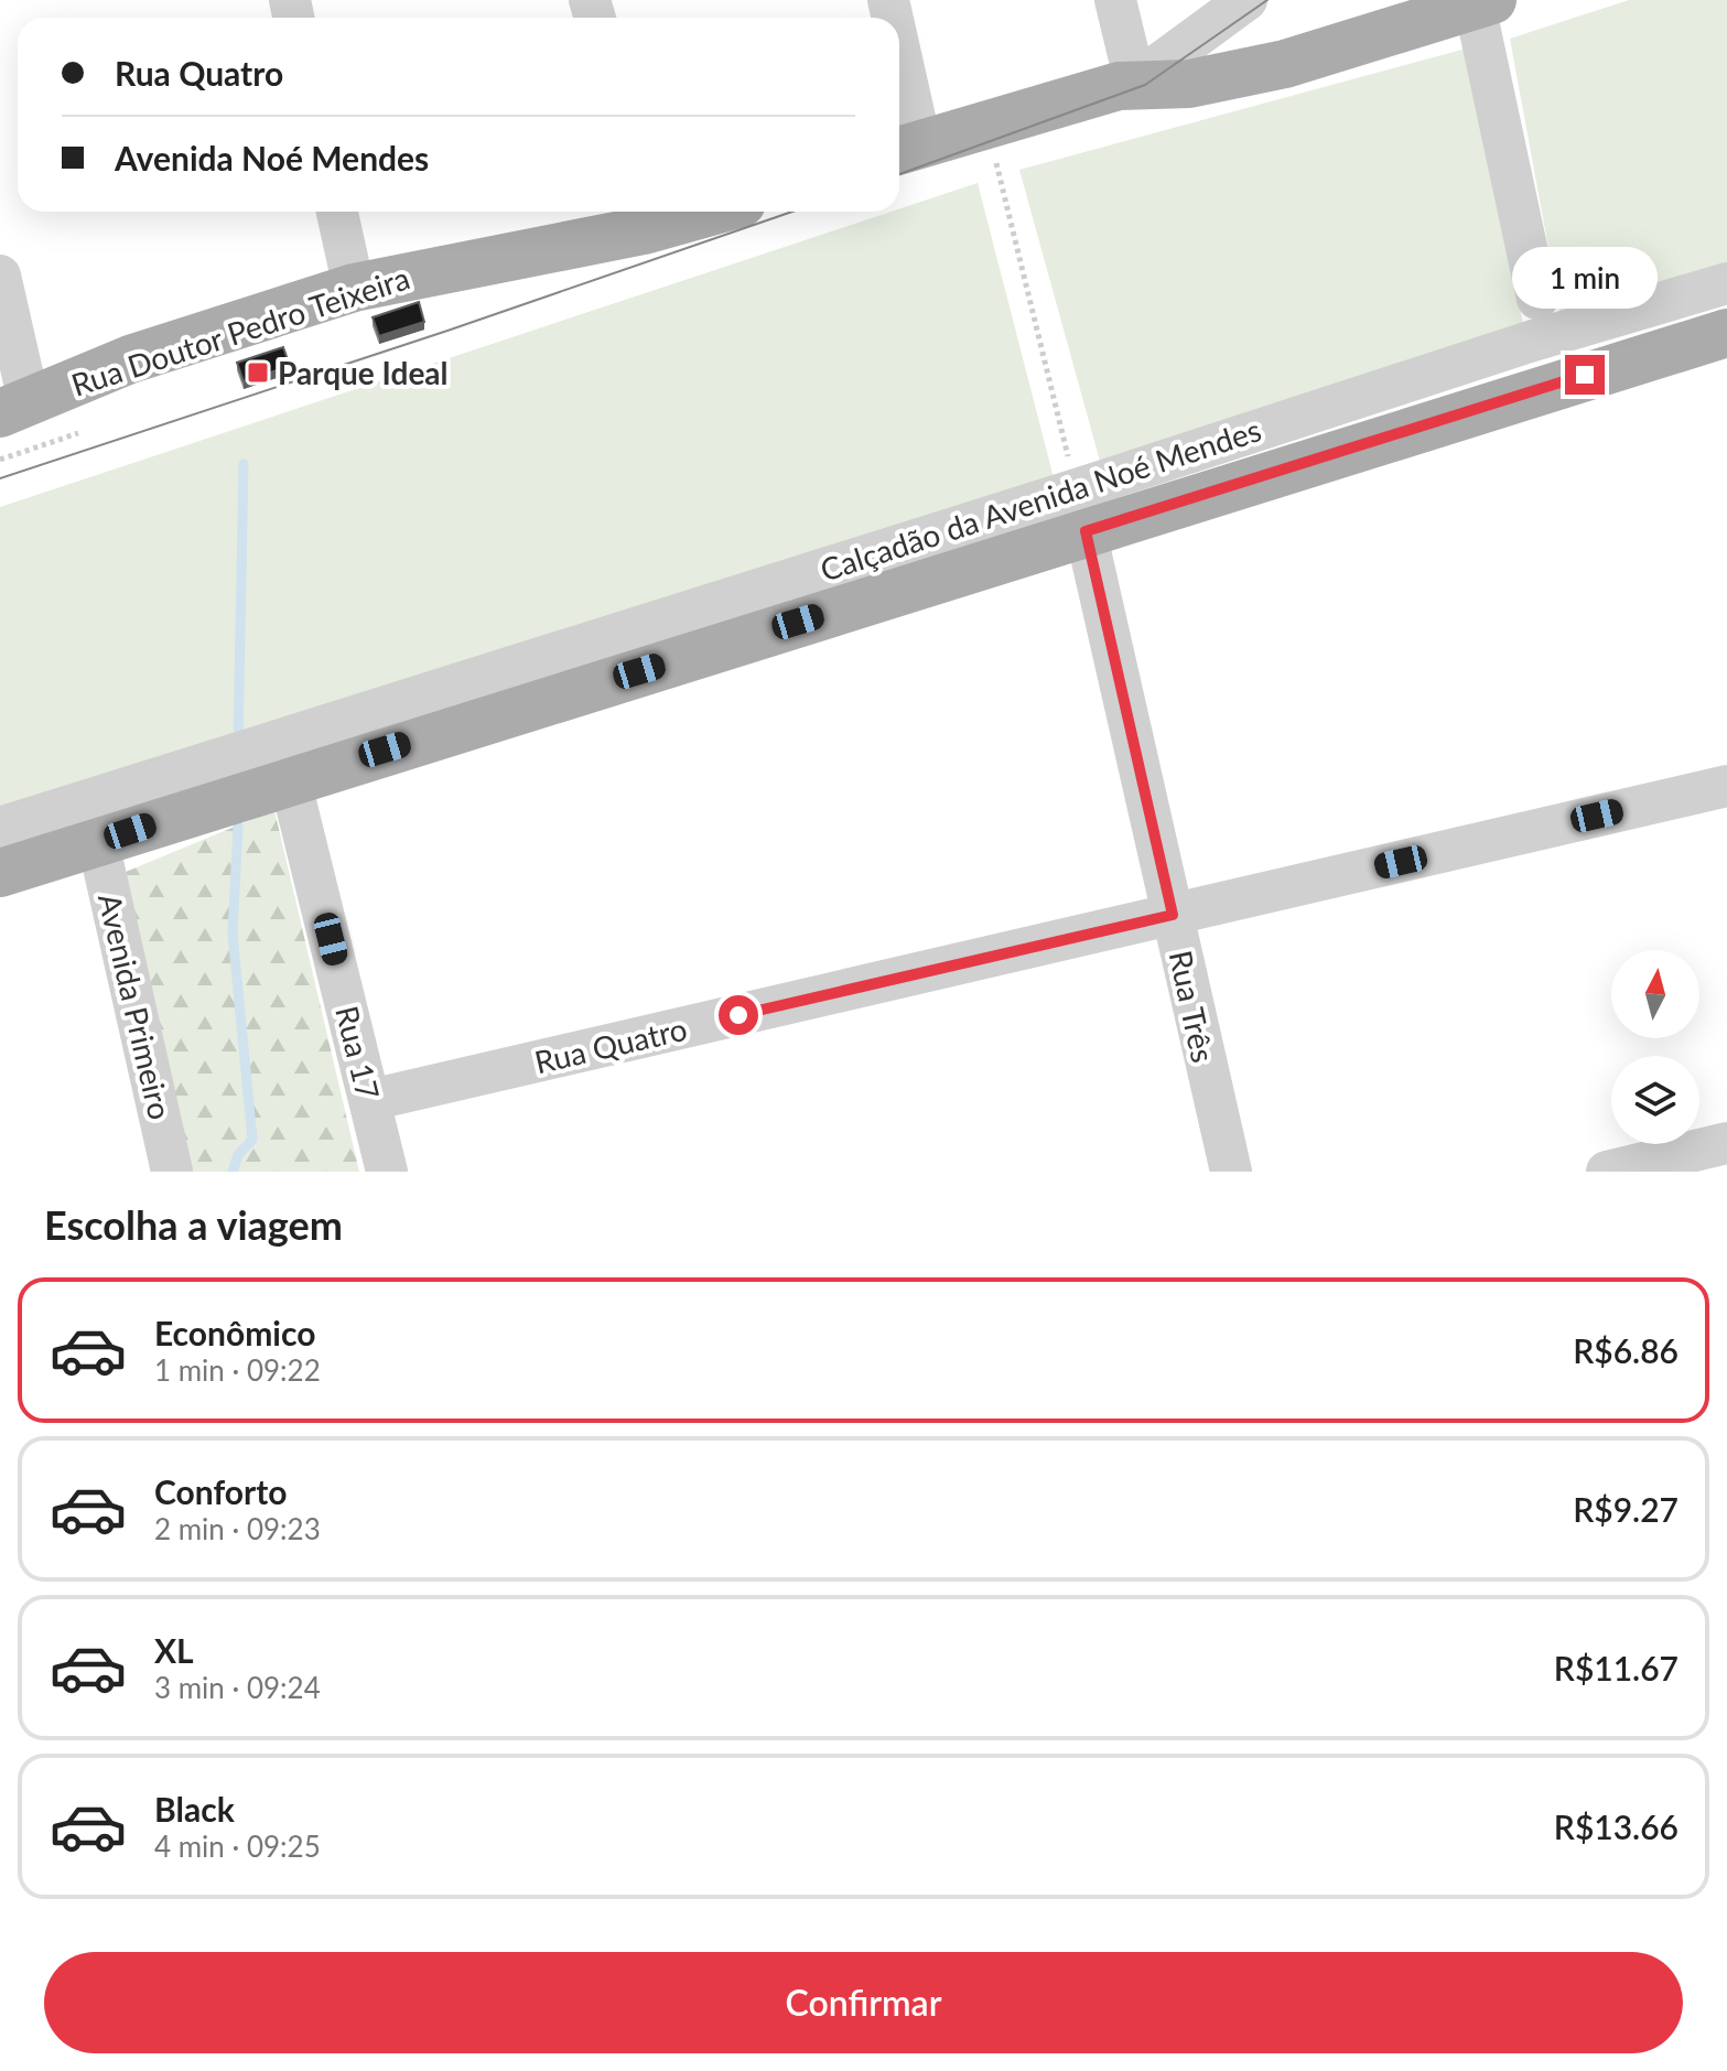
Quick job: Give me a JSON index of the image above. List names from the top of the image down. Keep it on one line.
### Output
{"streets":{"main road":["Rua Doutor Pedro Teixeira"],"street":["Calçadão da Avenida Noé Mendes","Avenida Primeiro","Rua Três","Rua Quatro","Rua 17"]},"crossings":[["Calçadão da Avenida Noé Mendes","Rua Três"],["Rua Três","Rua Quatro"],["Rua Quatro","Rua 17"]],"places":{"transit":["Parque Ideal"]},"north":"top","page":{"banner":["Rua Quatro","Avenida Noé Mendes"],"bubble":"1 min","heading":"Escolha a viagem","list":[{"name":"Econômico","note":"1 min · 09:22","value":"R$6.86"},{"name":"Conforto","note":"2 min · 09:23","value":"R$9.27"},{"name":"XL","note":"3 min · 09:24","value":"R$11.67"},{"name":"Black","note":"4 min · 09:25","value":"R$13.66"}],"buttons":"Confirmar"}}
